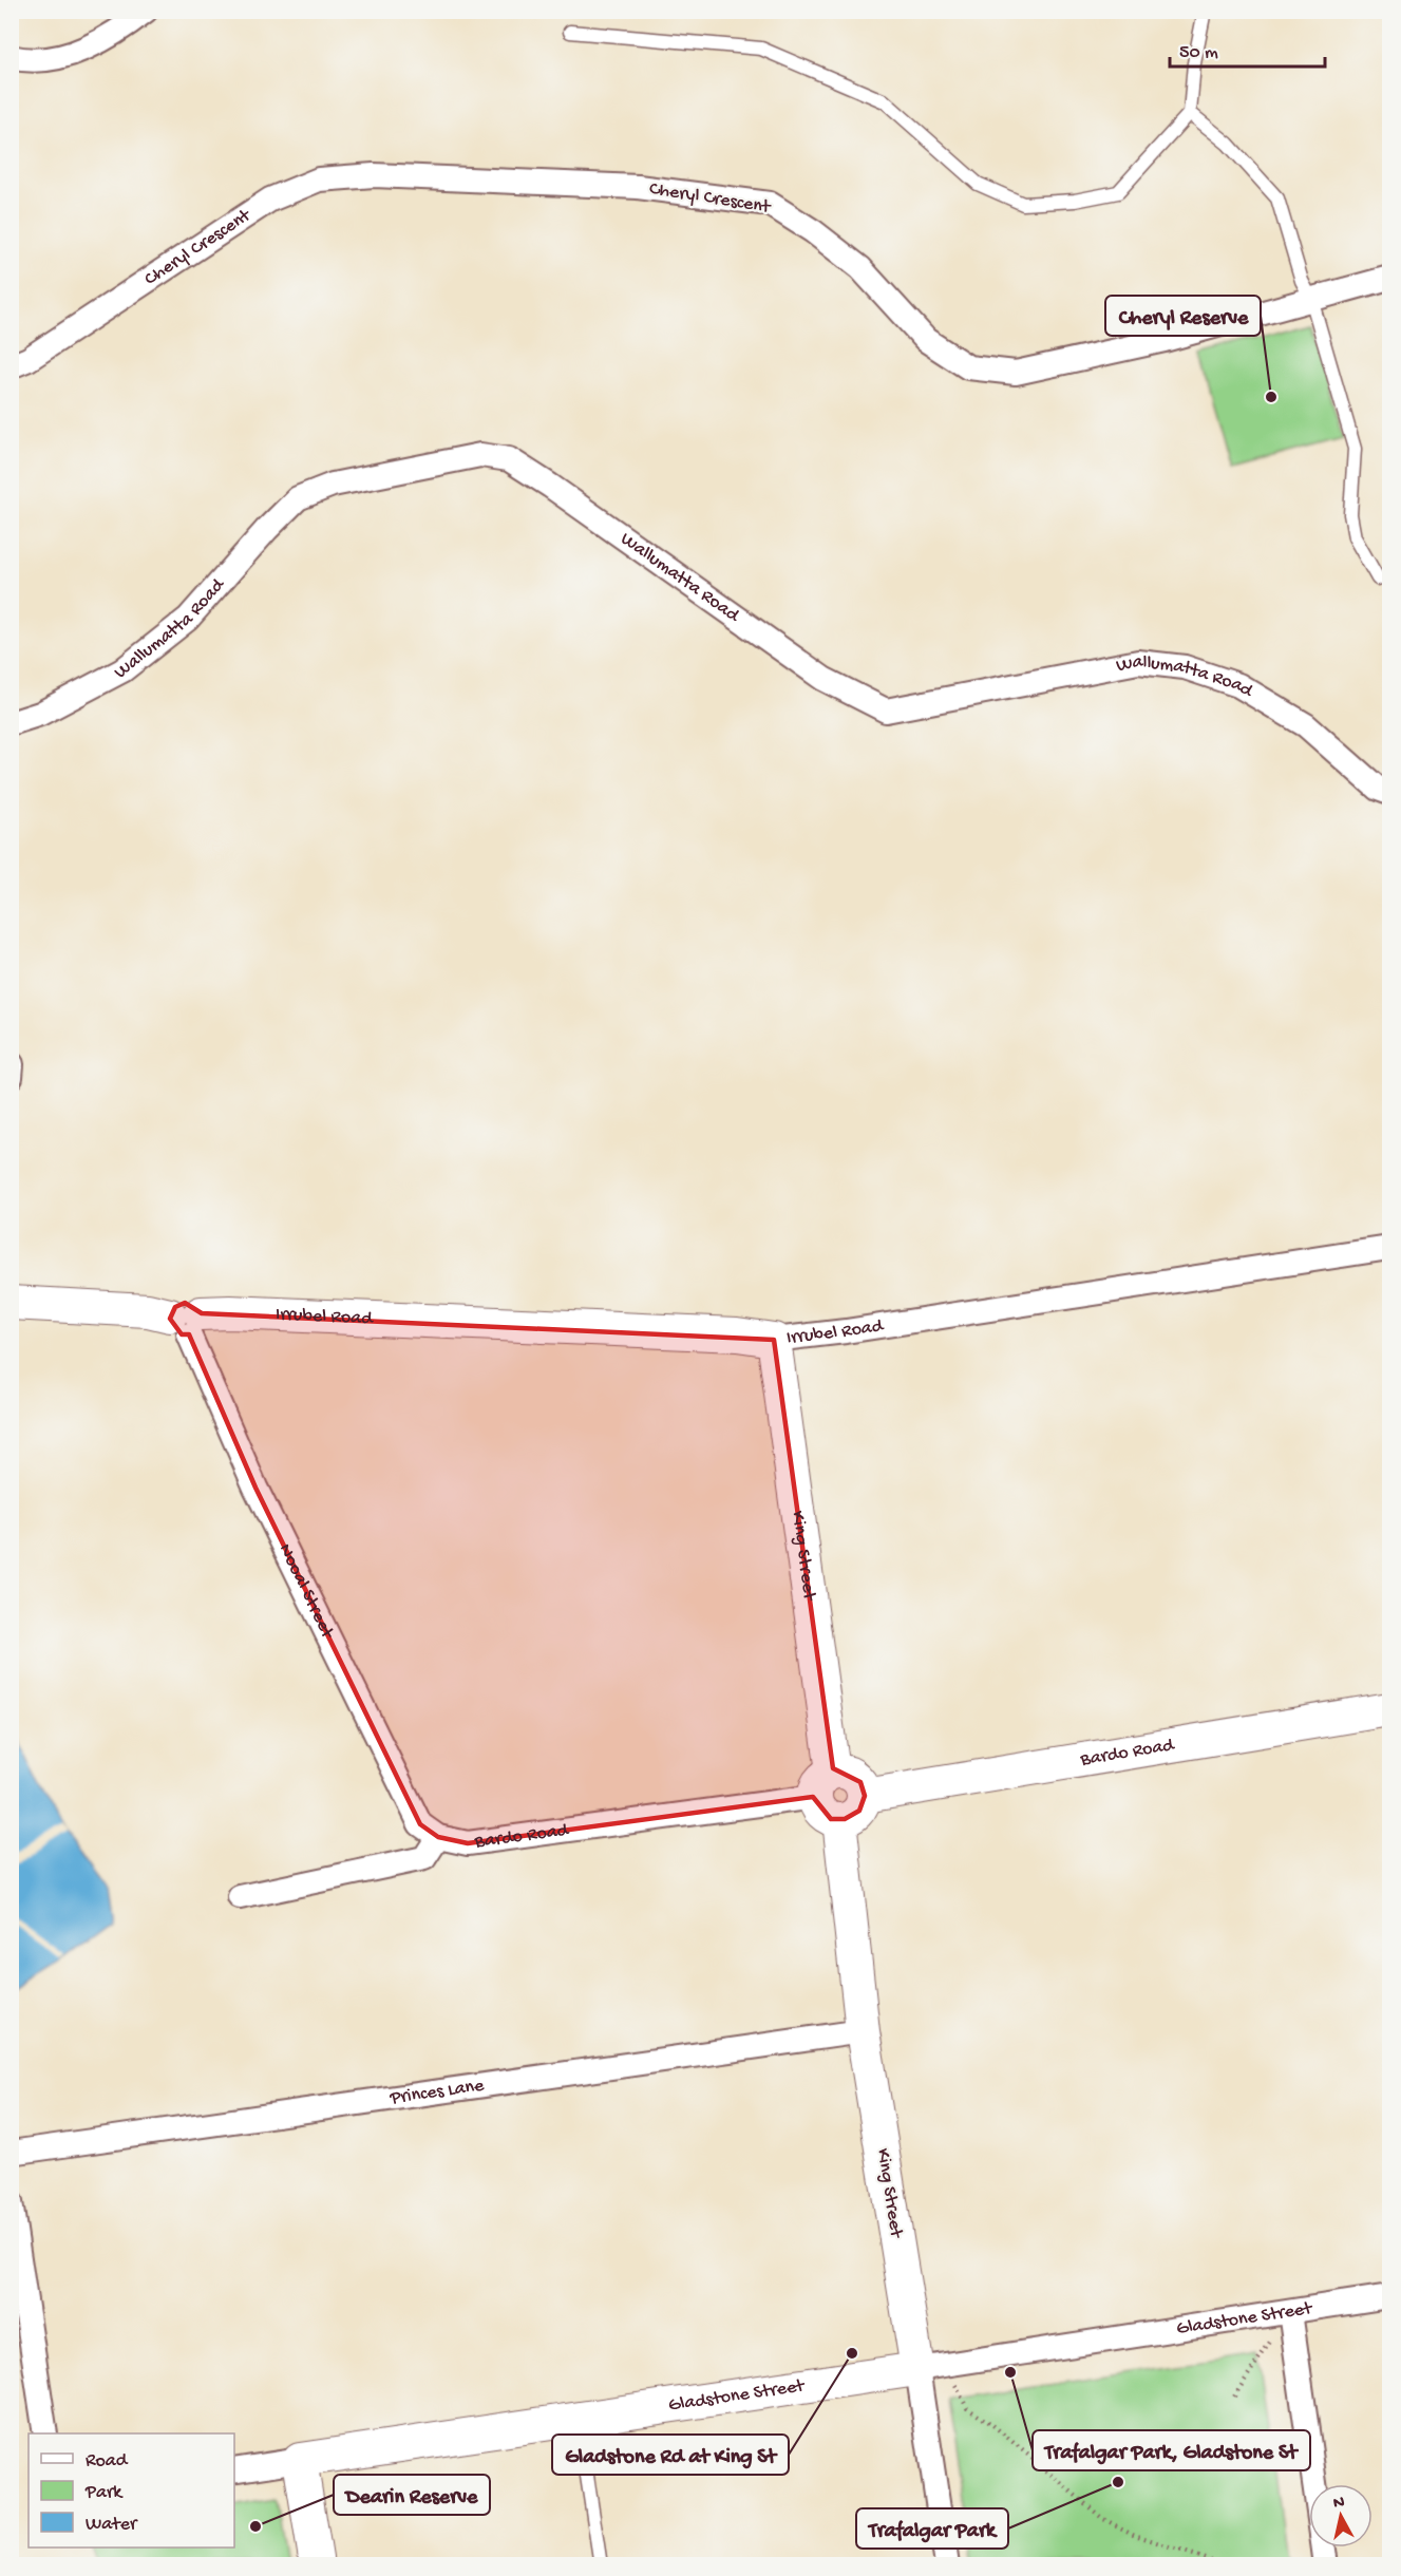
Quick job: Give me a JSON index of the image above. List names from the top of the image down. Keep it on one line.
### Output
{"streets":{"street":["Cheryl Crescent","Wallumatta Road","Irrubel Road","King Street","Nooal Street","Bardo Road","Princes Lane","Gladstone Street"]},"crossings":[["Irrubel Road","King Street"],["Irrubel Road","Nooal Street"],["King Street","Bardo Road"],["King Street","Princes Lane"],["King Street","Gladstone Street"],["Nooal Street","Bardo Road"]],"places":["Cheryl Reserve","Gladstone Rd at King St","Trafalgar Park, Gladstone St","Trafalgar Park","Dearin Reserve"],"legend":["Road","Park","Water"],"scale_bar":"50 m","north":"top"}
